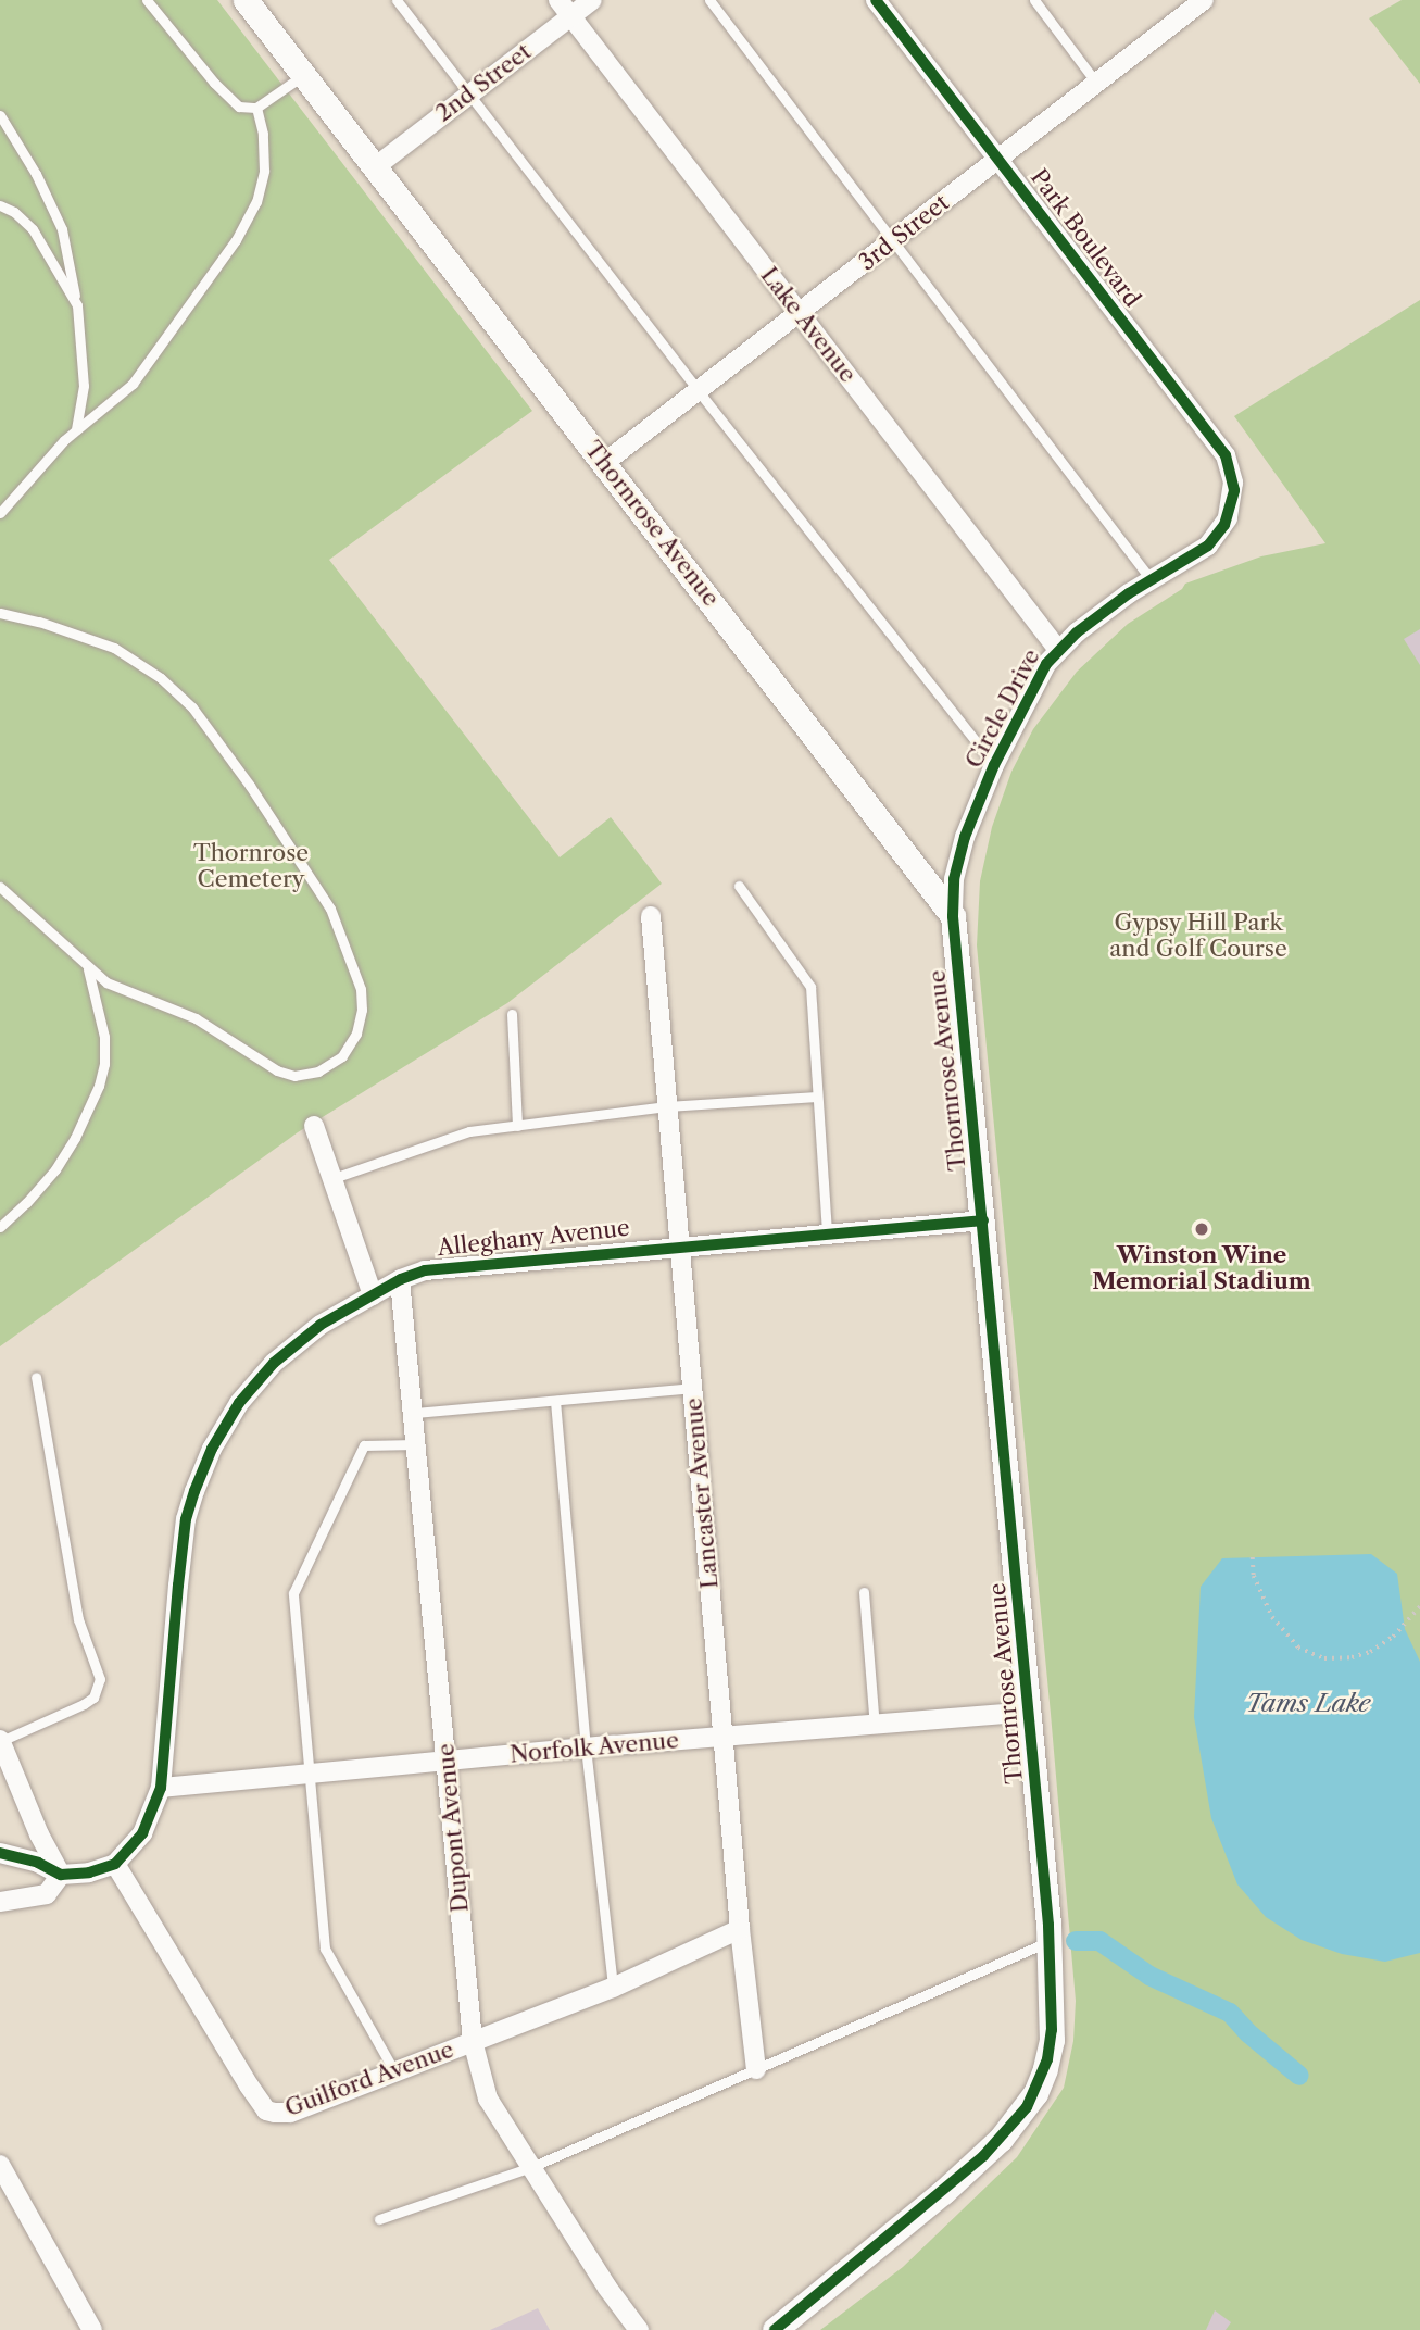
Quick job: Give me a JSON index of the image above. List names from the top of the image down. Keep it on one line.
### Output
{"streets":{"street":["2nd Street","3rd Street","Park Boulevard","Lake Avenue","Thornrose Avenue","Circle Drive","Alleghany Avenue","Lancaster Avenue","Norfolk Avenue","Dupont Avenue","Guilford Avenue"]},"crossings":[["2nd Street","Lake Avenue"],["2nd Street","Thornrose Avenue"],["3rd Street","Park Boulevard"],["3rd Street","Lake Avenue"],["3rd Street","Thornrose Avenue"],["Park Boulevard","Circle Drive"],["Lake Avenue","Circle Drive"],["Thornrose Avenue","Circle Drive"],["Thornrose Avenue","Alleghany Avenue"],["Thornrose Avenue","Norfolk Avenue"],["Alleghany Avenue","Lancaster Avenue"],["Alleghany Avenue","Norfolk Avenue"],["Alleghany Avenue","Dupont Avenue"],["Alleghany Avenue","Guilford Avenue"],["Lancaster Avenue","Norfolk Avenue"],["Lancaster Avenue","Guilford Avenue"],["Norfolk Avenue","Dupont Avenue"],["Dupont Avenue","Guilford Avenue"]],"water":["Tams Lake"],"parks":["Thornrose Cemetery","Gypsy Hill Park and Golf Course"],"places":["Winston Wine Memorial Stadium"]}
